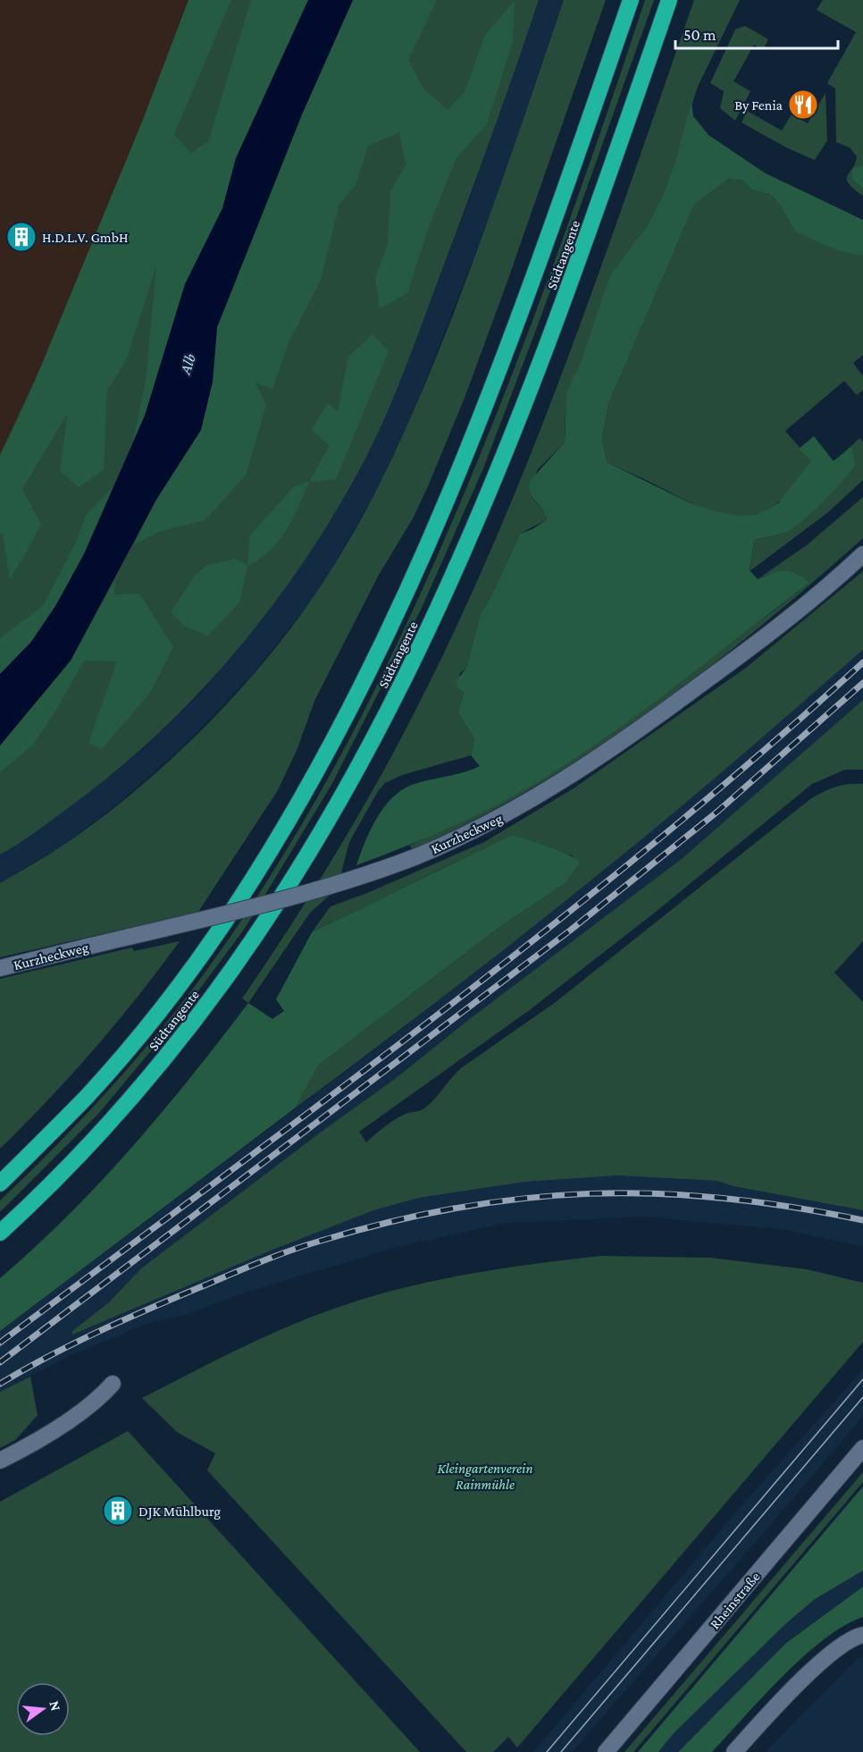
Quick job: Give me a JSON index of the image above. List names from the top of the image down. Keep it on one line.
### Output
{"streets":{"highway":["Südtangente"],"street":["Kurzheckweg","Rheinstraße"]},"water":["Alb"],"parks":["Kleingartenverein Rainmühle"],"places":{"restaurant":["By Fenia"],"building":["H.D.L.V. GmbH","DJK Mühlburg"]},"scale_bar":"50 m","north":"right"}
